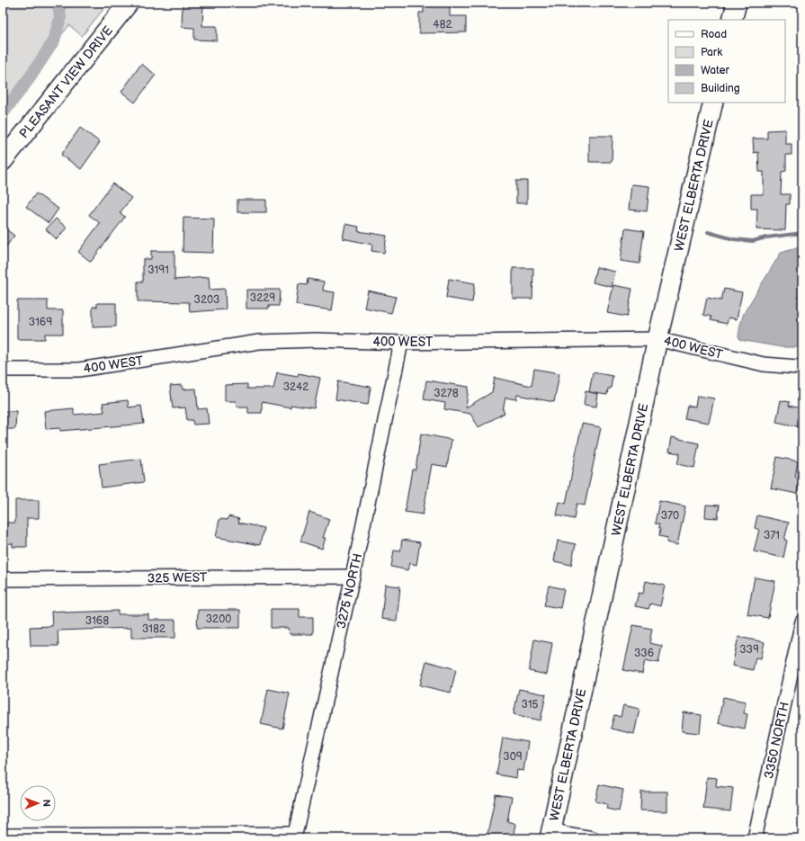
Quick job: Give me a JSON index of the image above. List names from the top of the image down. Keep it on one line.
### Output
{"streets":{"main road":["PLEASANT VIEW DRIVE","WEST ELBERTA DRIVE"],"street":["400 WEST","325 WEST","3275 NORTH","3350 NORTH"]},"crossings":[["WEST ELBERTA DRIVE","400 WEST"],["400 WEST","3275 NORTH"],["325 WEST","3275 NORTH"]],"house_numbers":["482","3191","3229","3203","3169","3242","3278","370","371","3200","3168","3182","339","336","315","309"],"legend":["Road","Park","Water","Building"],"north":"right"}
